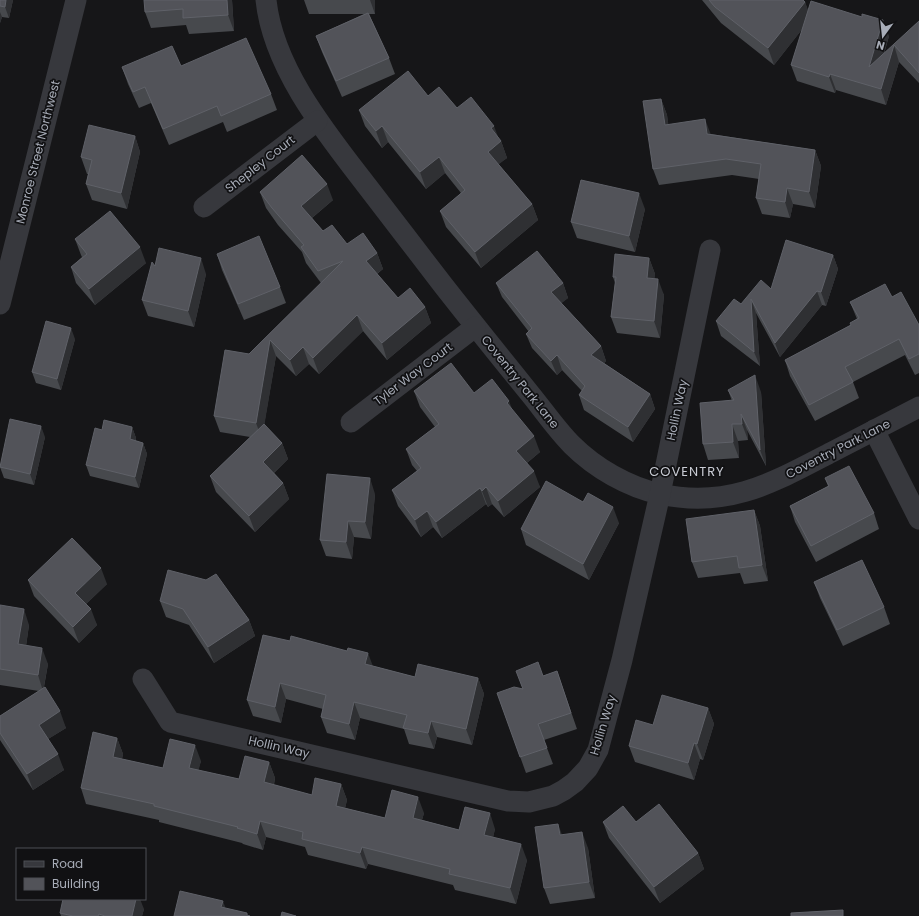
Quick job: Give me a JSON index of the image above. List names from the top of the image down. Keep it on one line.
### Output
{"streets":{"street":["Monroe Street Northwest","Shepley Court","Tyler Way Court","Coventry Park Lane","Hollin Way"]},"crossings":[["Shepley Court","Coventry Park Lane"],["Tyler Way Court","Coventry Park Lane"],["Coventry Park Lane","Hollin Way"]],"districts":["COVENTRY"],"legend":["Road","Building"],"north":"bottom"}
